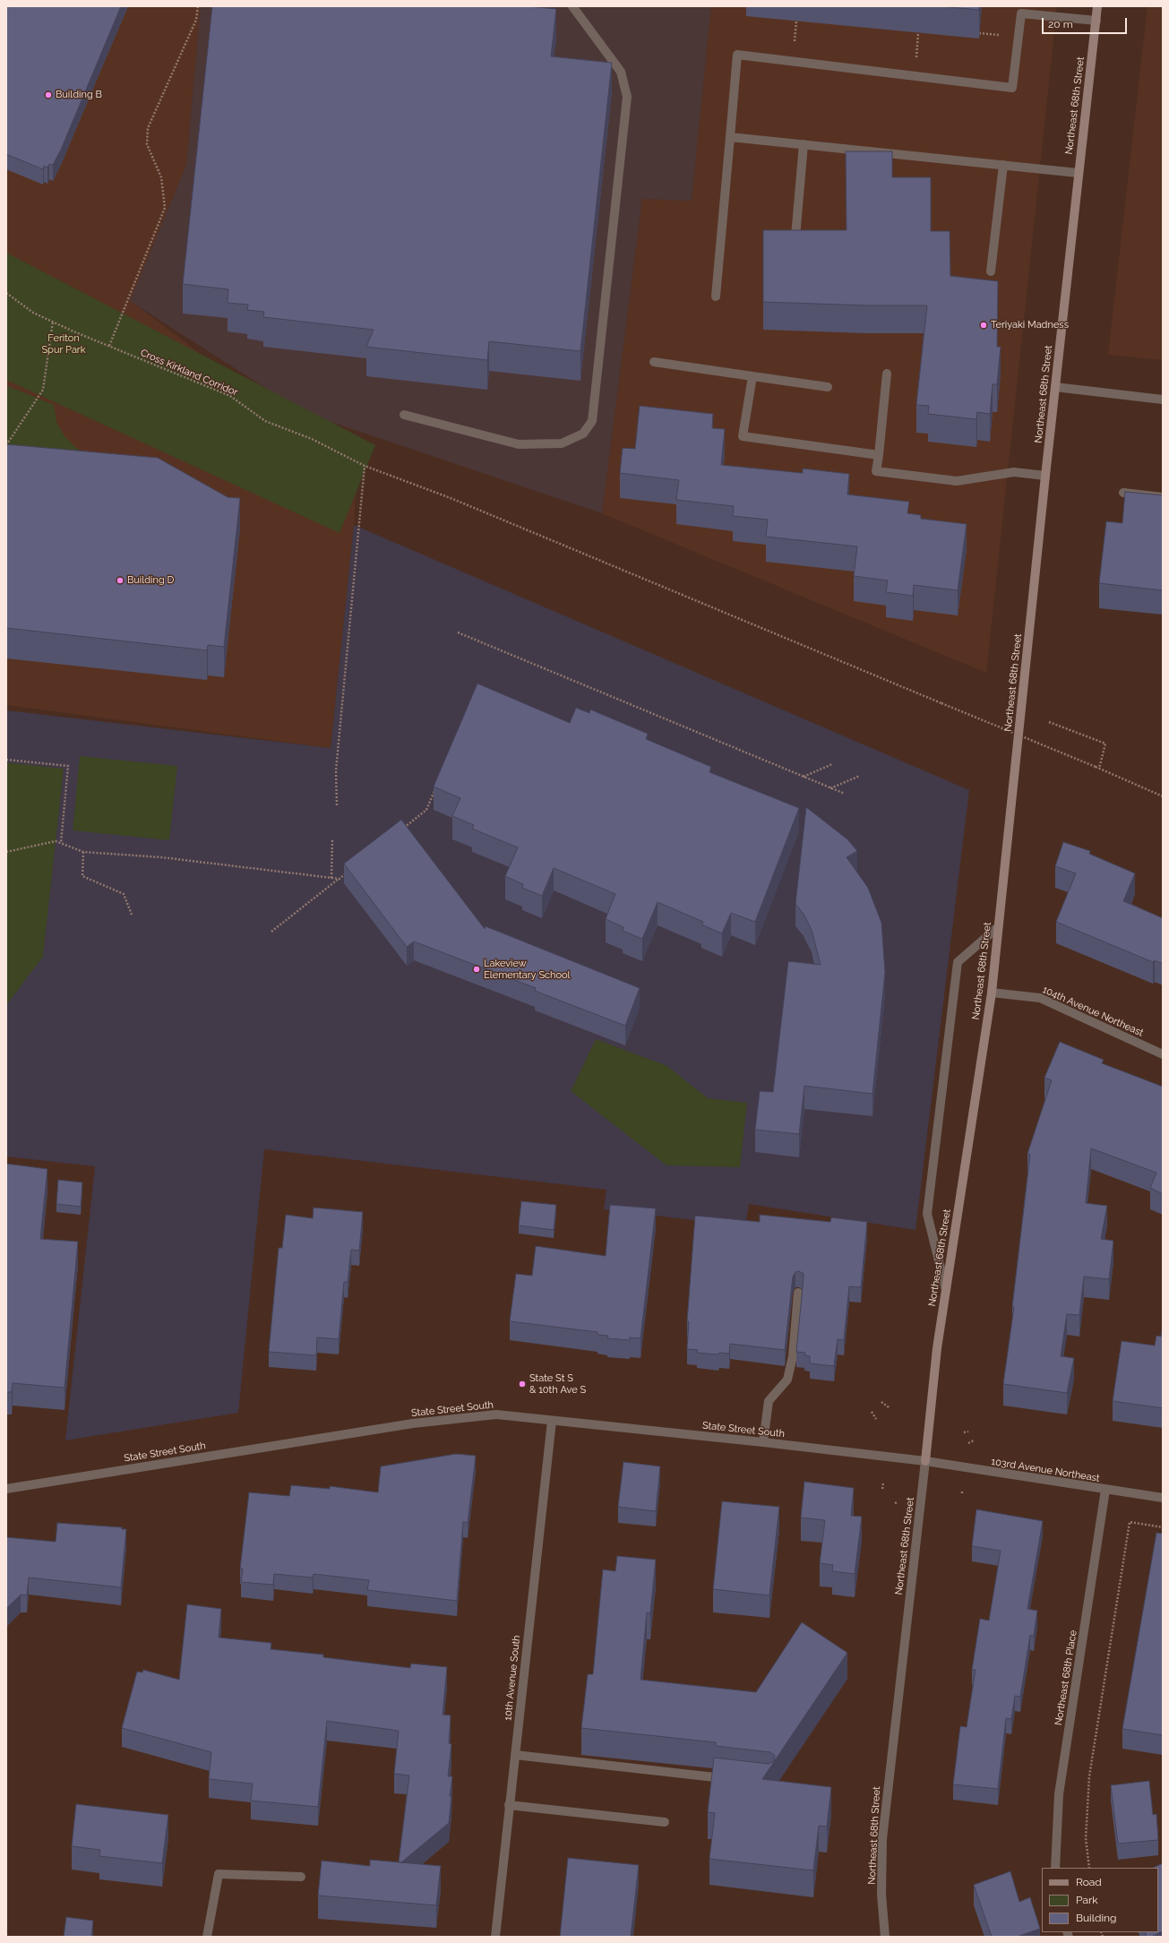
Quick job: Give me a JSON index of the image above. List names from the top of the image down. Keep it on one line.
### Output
{"streets":{"main road":["Northeast 68th Street"],"street":["104th Avenue Northeast","State Street South","103rd Avenue Northeast","10th Avenue South","Northeast 68th Place"],"path":["Cross Kirkland Corridor"]},"crossings":[["Northeast 68th Street","104th Avenue Northeast"],["Northeast 68th Street","State Street South"],["Northeast 68th Street","103rd Avenue Northeast"],["State Street South","103rd Avenue Northeast"],["State Street South","10th Avenue South"],["103rd Avenue Northeast","Northeast 68th Place"]],"parks":["Feriton Spur Park"],"places":["Building B","Teriyaki Madness","Building D","Lakeview Elementary School","State St S & 10th Ave S"],"legend":["Road","Park","Building"],"scale_bar":"20 m"}
